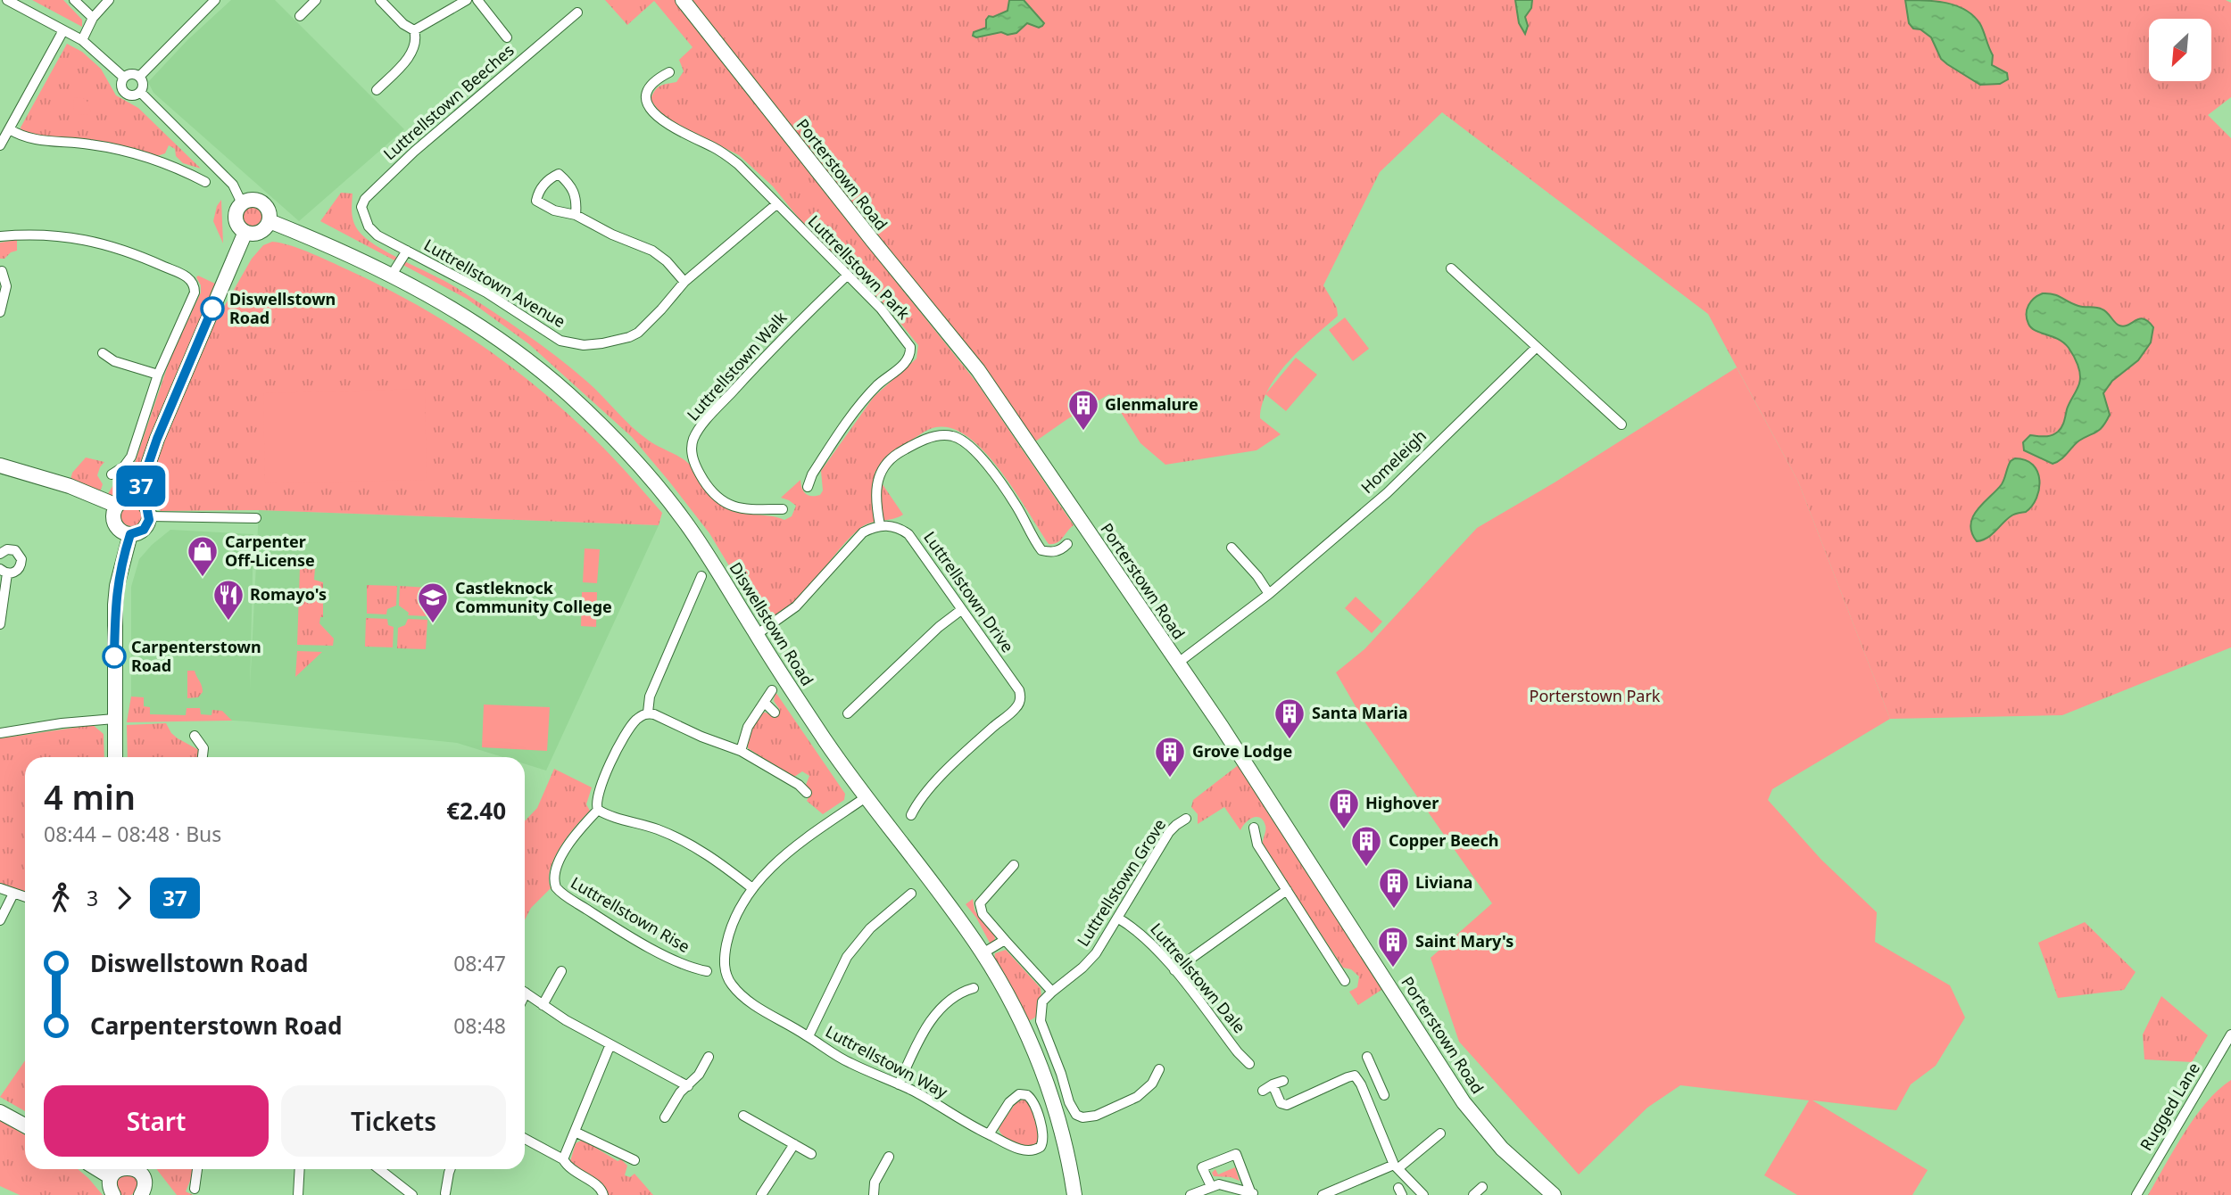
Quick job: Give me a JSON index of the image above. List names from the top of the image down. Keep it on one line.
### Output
{"streets":{"street":["Luttrellstown Beeches","Porterstown Road","Luttrellstown Park","Luttrellstown Avenue","Luttrellstown Walk","Homeleigh","Luttrellstown Drive","Diswellstown Road","Luttrellstown Grove","Luttrellstown Rise","Luttrellstown Dale","Luttrellstown Way","Rugged Lane"]},"crossings":[["Luttrellstown Beeches","Luttrellstown Avenue"],["Porterstown Road","Homeleigh"],["Luttrellstown Park","Luttrellstown Avenue"],["Luttrellstown Park","Luttrellstown Walk"],["Luttrellstown Avenue","Diswellstown Road"],["Diswellstown Road","Luttrellstown Way"],["Luttrellstown Grove","Luttrellstown Dale"]],"parks":["Porterstown Park"],"places":{"other":["Diswellstown Road","Carpenterstown Road"],"building":["Glenmalure","Santa Maria","Grove Lodge","Highover","Copper Beech","Liviana","Saint Mary's"],"shop":["Carpenter Off-License"],"restaurant":["Romayo's"],"school or university":["Castleknock Community College"]},"lines":["bus line 37"],"north":"bottom left","page":{"on_map":"37","heading":["4 min","08:44 – 08:48 · Bus","€2.40"],"legs":["3","37"],"list":[{"name":"Diswellstown Road","value":"08:47"},{"name":"Carpenterstown Road","value":"08:48"}],"buttons":["Start","Tickets"]}}
